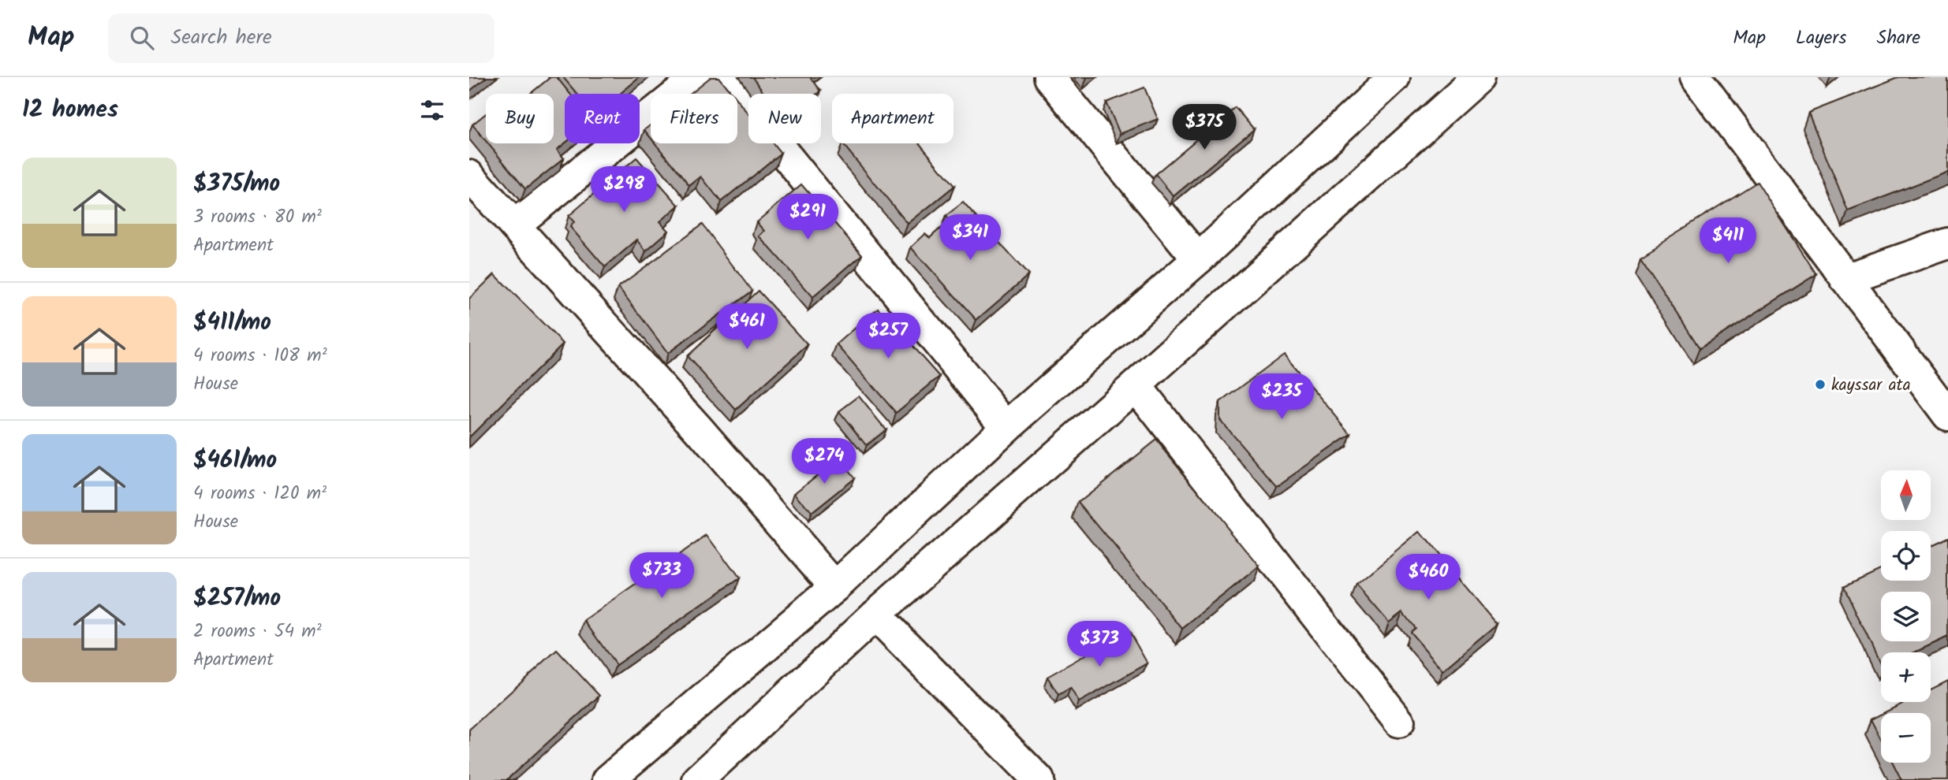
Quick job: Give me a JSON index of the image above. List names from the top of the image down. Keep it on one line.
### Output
{"places":["kayssar ata"],"north":"top","page":{"header":"Map","search":"Search here","nav":["Map","Layers","Share"],"heading":"12 homes","chip":["Buy","Rent","Filters","New","Apartment"],"price":["$375","$298","$291","$341","$411","$461","$257","$235","$274","$733","$460","$373"],"list":[{"name":"$375/mo","note":"3 rooms · 80 m² · Apartment"},{"name":"$411/mo","note":"4 rooms · 108 m² · House"},{"name":"$461/mo","note":"4 rooms · 120 m² · House"},{"name":"$257/mo","note":"2 rooms · 54 m² · Apartment"}],"map_buttons":["+","−"]}}
